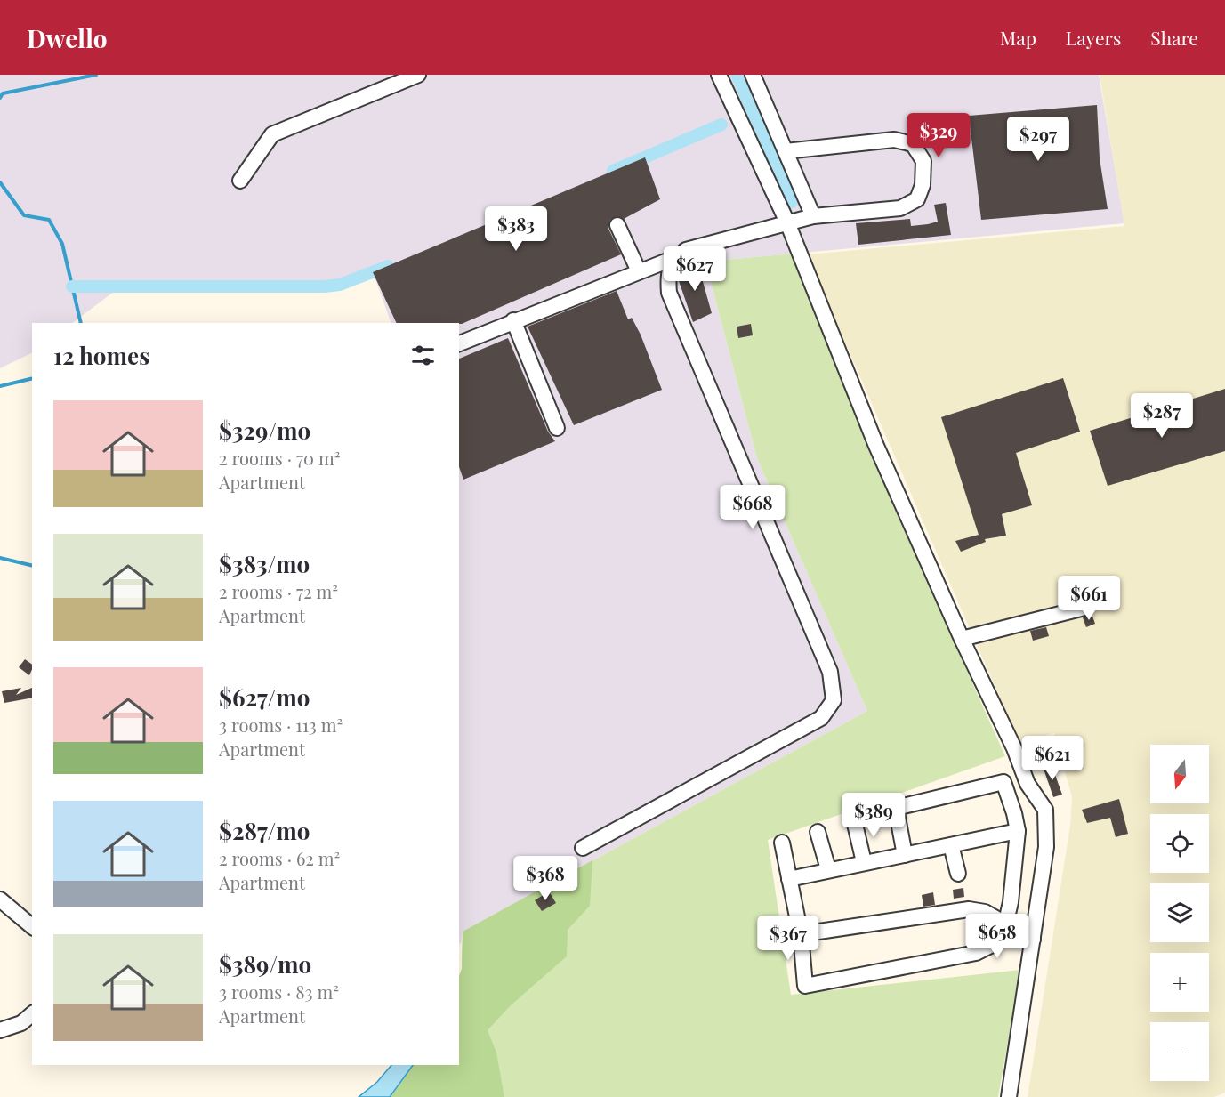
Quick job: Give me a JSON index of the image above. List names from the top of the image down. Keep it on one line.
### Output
{"north":"bottom","page":{"header":"Dwello","nav":["Map","Layers","Share"],"price":["$329","$297","$383","$627","$287","$668","$661","$621","$389","$368","$658","$367"],"heading":"12 homes","list":[{"name":"$329/mo","note":"2 rooms · 70 m² · Apartment"},{"name":"$383/mo","note":"2 rooms · 72 m² · Apartment"},{"name":"$627/mo","note":"3 rooms · 113 m² · Apartment"},{"name":"$287/mo","note":"2 rooms · 62 m² · Apartment"},{"name":"$389/mo","note":"3 rooms · 83 m² · Apartment"}],"map_buttons":["+","−"]}}
